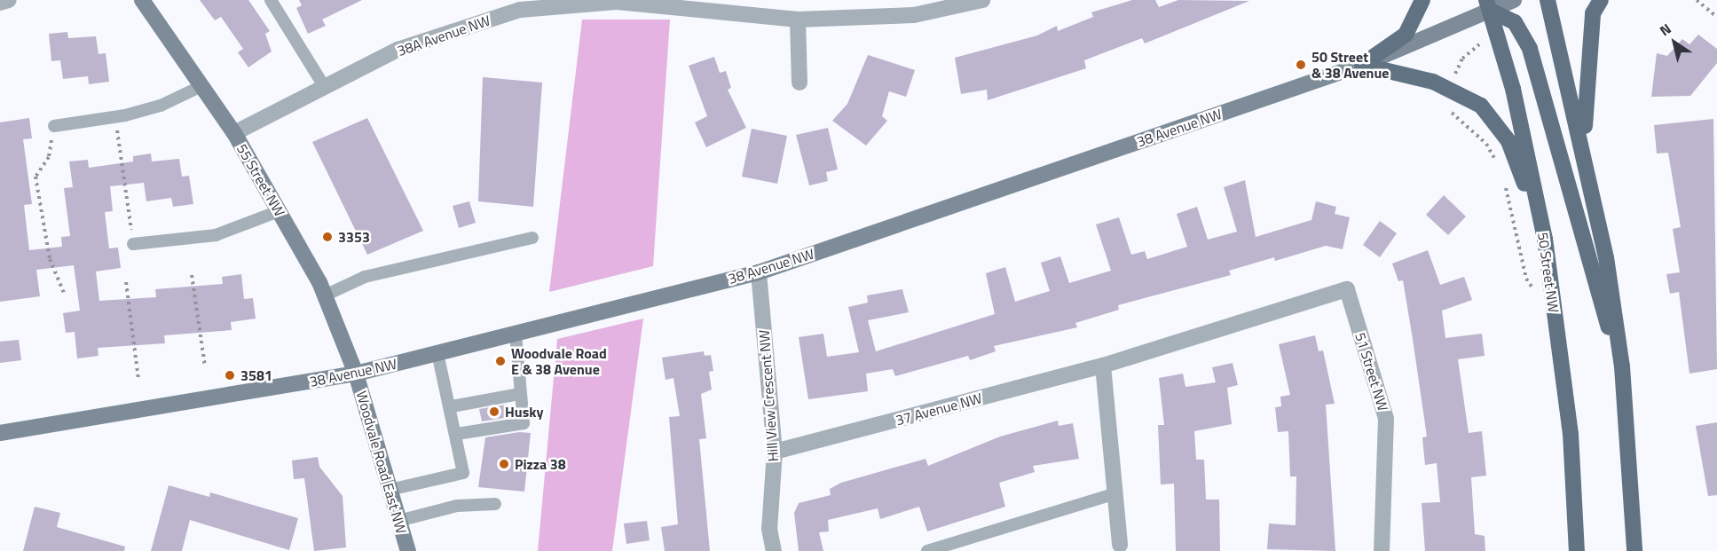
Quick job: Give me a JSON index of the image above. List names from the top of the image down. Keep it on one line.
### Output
{"streets":{"main road":["50 Street NW"],"street":["38A Avenue NW","38 Avenue NW","55 Street NW","51 Street NW","Hill View Crescent NW","37 Avenue NW","Woodvale Road East NW"]},"crossings":[["38A Avenue NW","55 Street NW"],["38 Avenue NW","55 Street NW"],["38 Avenue NW","50 Street NW"],["38 Avenue NW","Hill View Crescent NW"],["38 Avenue NW","Woodvale Road East NW"],["55 Street NW","Woodvale Road East NW"],["51 Street NW","37 Avenue NW"],["Hill View Crescent NW","37 Avenue NW"]],"places":["50 Street & 38 Avenue","3353","Woodvale Road E & 38 Avenue","3581","Husky","Pizza 38"],"north":"top left"}
